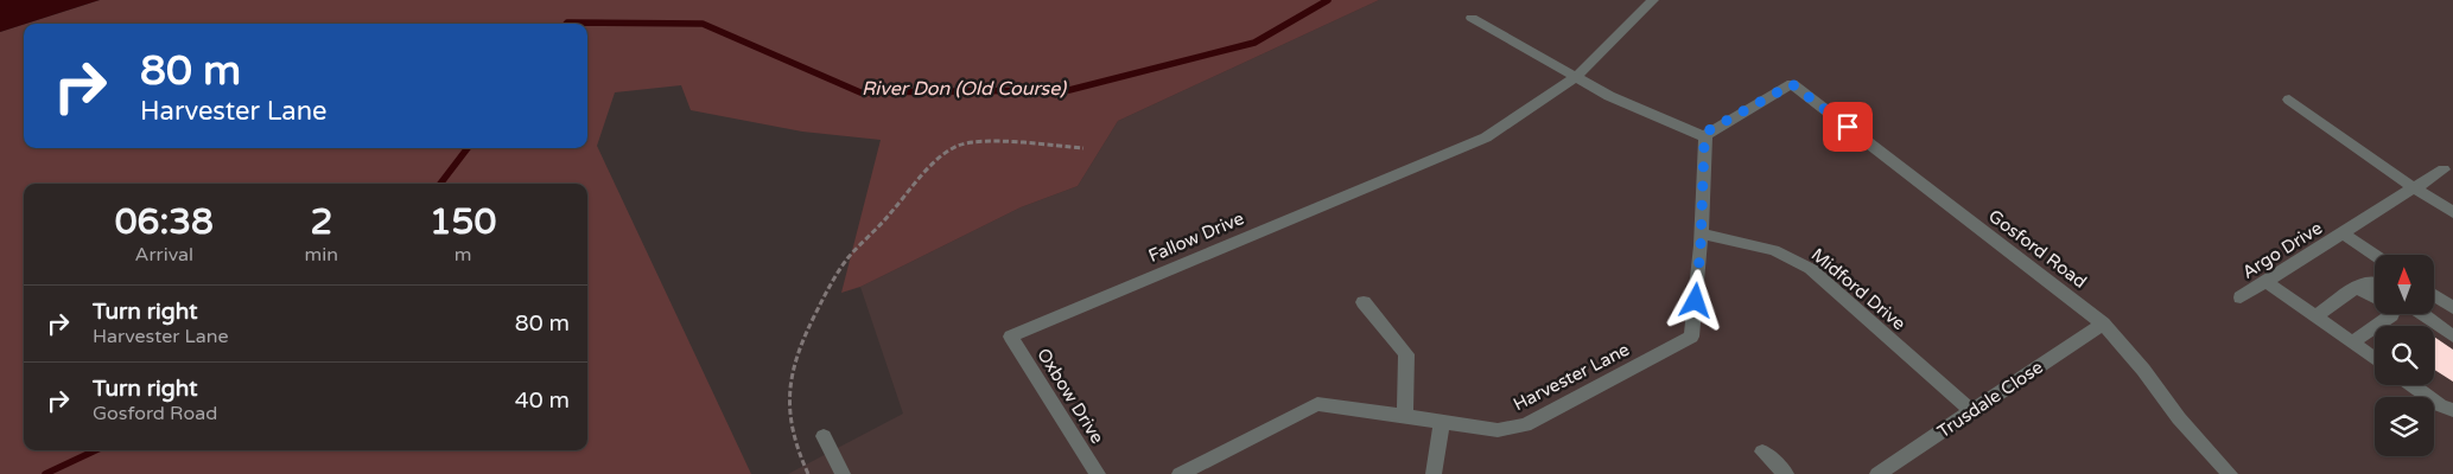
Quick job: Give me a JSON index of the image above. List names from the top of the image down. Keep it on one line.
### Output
{"streets":{"street":["Fallow Drive","Gosford Road","Argo Drive","Midford Drive","Harvester Lane","Oxbow Drive","Trusdale Close"]},"crossings":[["Fallow Drive","Oxbow Drive"],["Gosford Road","Harvester Lane"],["Gosford Road","Trusdale Close"],["Midford Drive","Harvester Lane"],["Midford Drive","Trusdale Close"]],"water":["River Don (Old Course)"],"north":"top","page":{"turn":["80 m","Harvester Lane"],"eta":["06:38","Arrival","2","min","150","m"],"list":[{"name":"Turn right","note":"Harvester Lane","value":"80 m"},{"name":"Turn right","note":"Gosford Road","value":"40 m"}]}}
